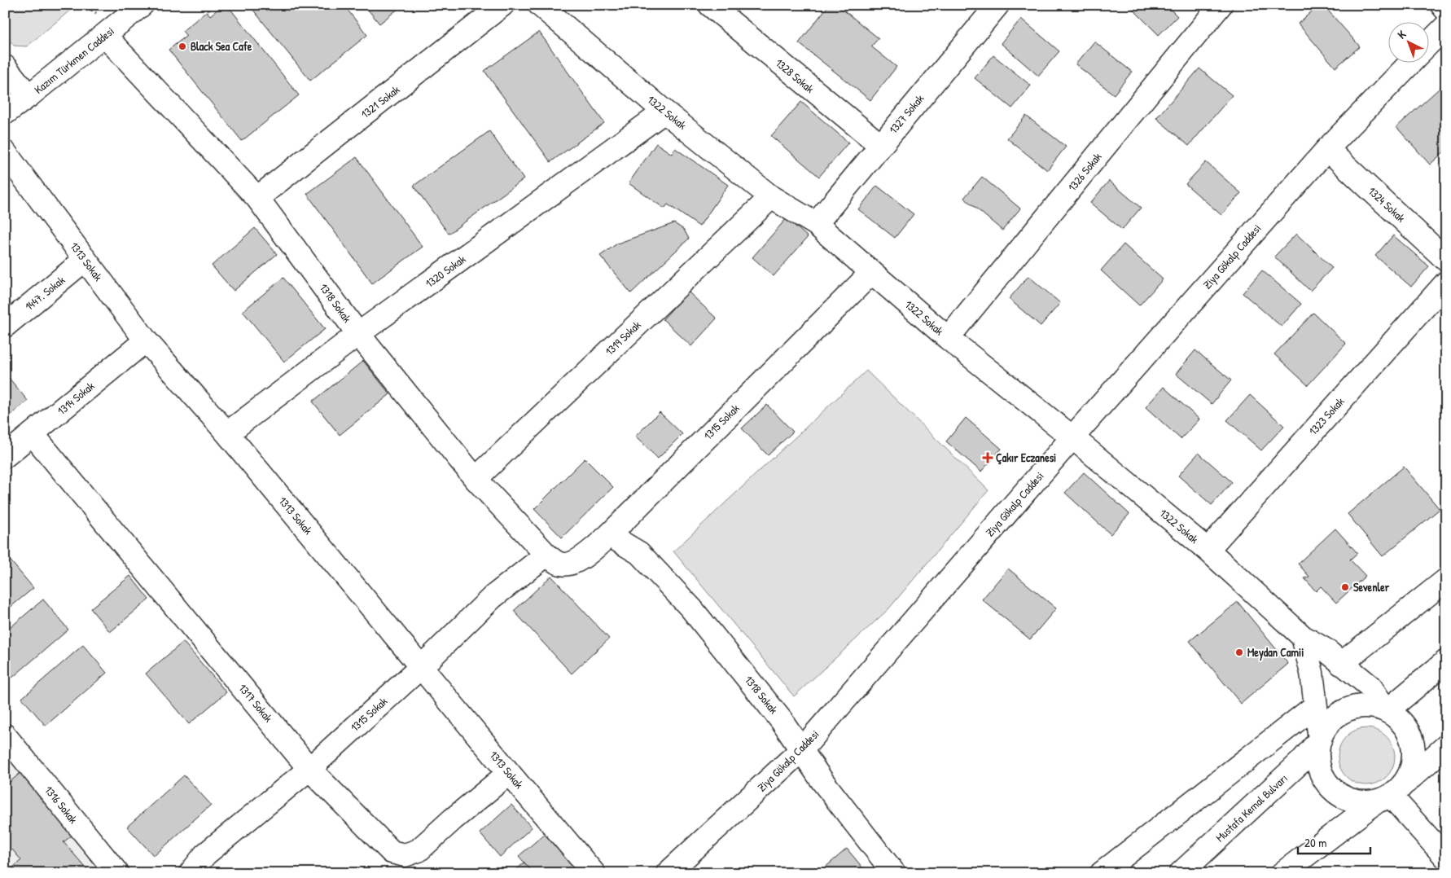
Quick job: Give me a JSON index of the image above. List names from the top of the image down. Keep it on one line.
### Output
{"streets":{"main road":["Kazım Türkmen Caddesi","1328 Sokak","1321 Sokak","1322 Sokak","1327 Sokak","1326 Sokak","1324 Sokak","Ziya Gökalp Caddesi","1313 Sokak","1320 Sokak","1447. Sokak","1318 Sokak","1319 Sokak","1314 Sokak","1323 Sokak","1315 Sokak","1317 Sokak","1316 Sokak","Mustafa Kemal Bulvarı"]},"crossings":[["Kazım Türkmen Caddesi","1318 Sokak"],["1328 Sokak","1327 Sokak"],["1321 Sokak","1318 Sokak"],["1322 Sokak","1327 Sokak"],["1322 Sokak","1326 Sokak"],["1322 Sokak","Ziya Gökalp Caddesi"],["1322 Sokak","1320 Sokak"],["1322 Sokak","1319 Sokak"],["1322 Sokak","1323 Sokak"],["1322 Sokak","1315 Sokak"],["1322 Sokak","Mustafa Kemal Bulvarı"],["1324 Sokak","Ziya Gökalp Caddesi"],["Ziya Gökalp Caddesi","1318 Sokak"],["1313 Sokak","1320 Sokak"],["1313 Sokak","1447. Sokak"],["1313 Sokak","1314 Sokak"],["1313 Sokak","1315 Sokak"],["1313 Sokak","1317 Sokak"],["1320 Sokak","1318 Sokak"],["1318 Sokak","1319 Sokak"],["1318 Sokak","1315 Sokak"],["1314 Sokak","1317 Sokak"],["1315 Sokak","1317 Sokak"]],"places":{"other":["Black Sea Cafe","Sevenler","Meydan Camii"],"health":["Çakır Eczanesi"]},"scale_bar":"20 m","north":"top left"}
